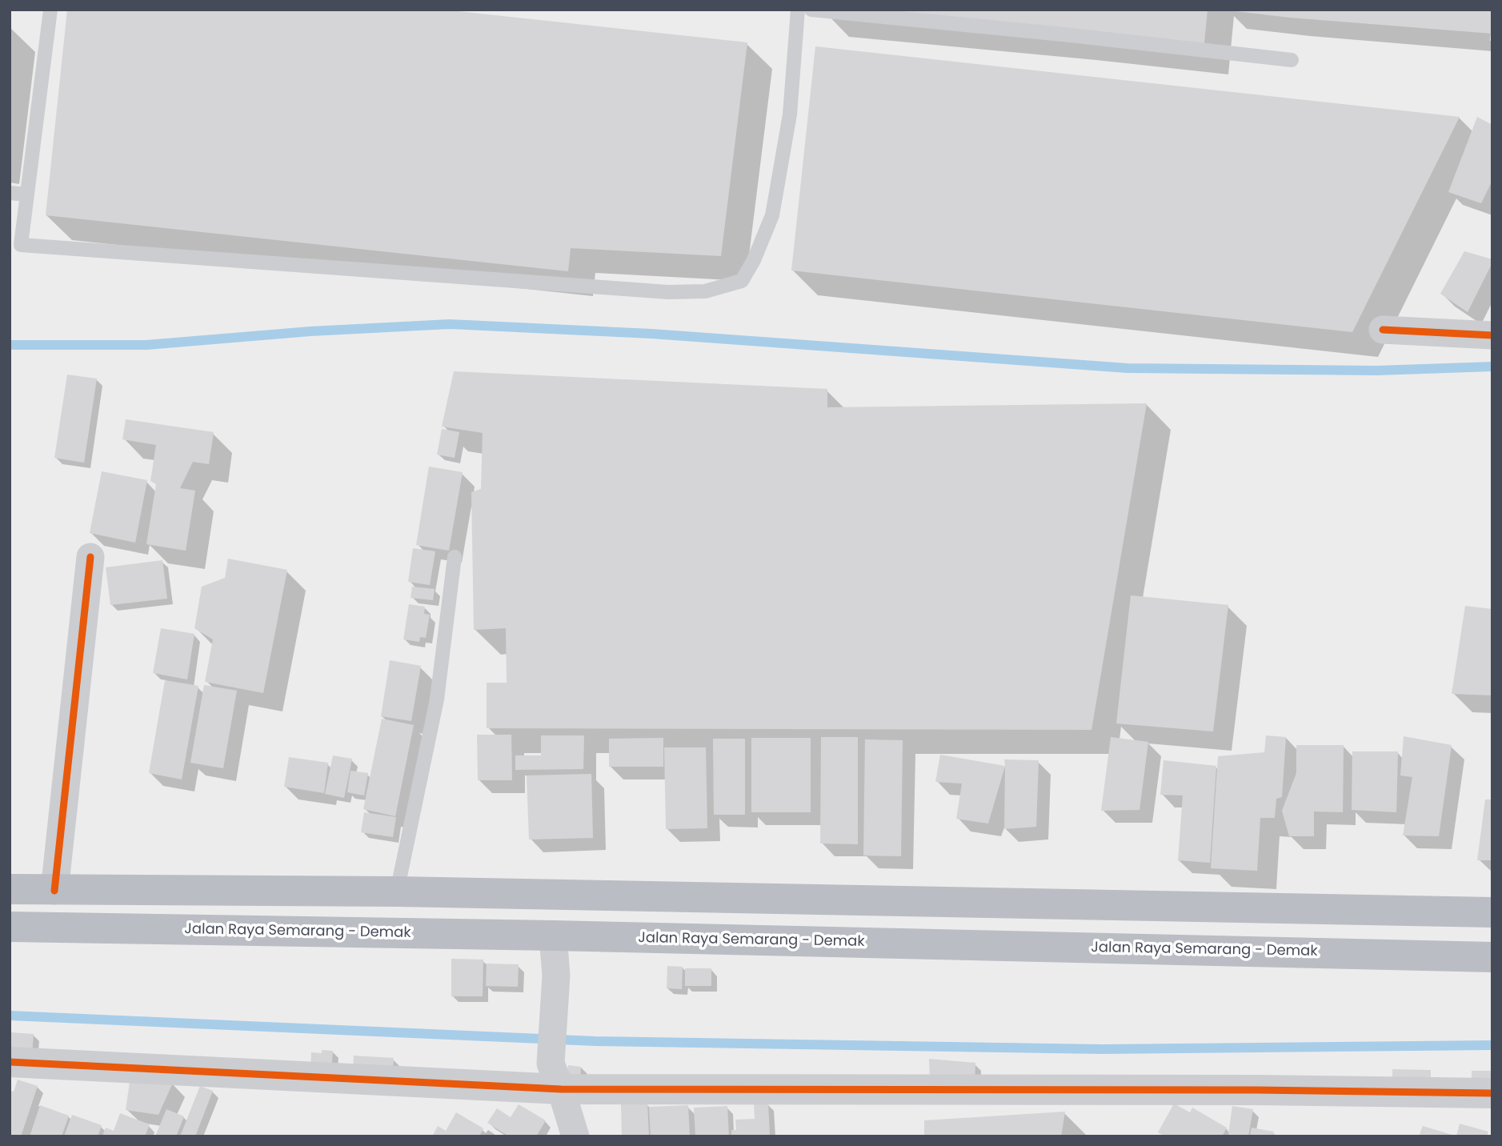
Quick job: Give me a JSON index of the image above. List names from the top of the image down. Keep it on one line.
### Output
{"streets":{"highway":["Jalan Raya Semarang - Demak"]}}
